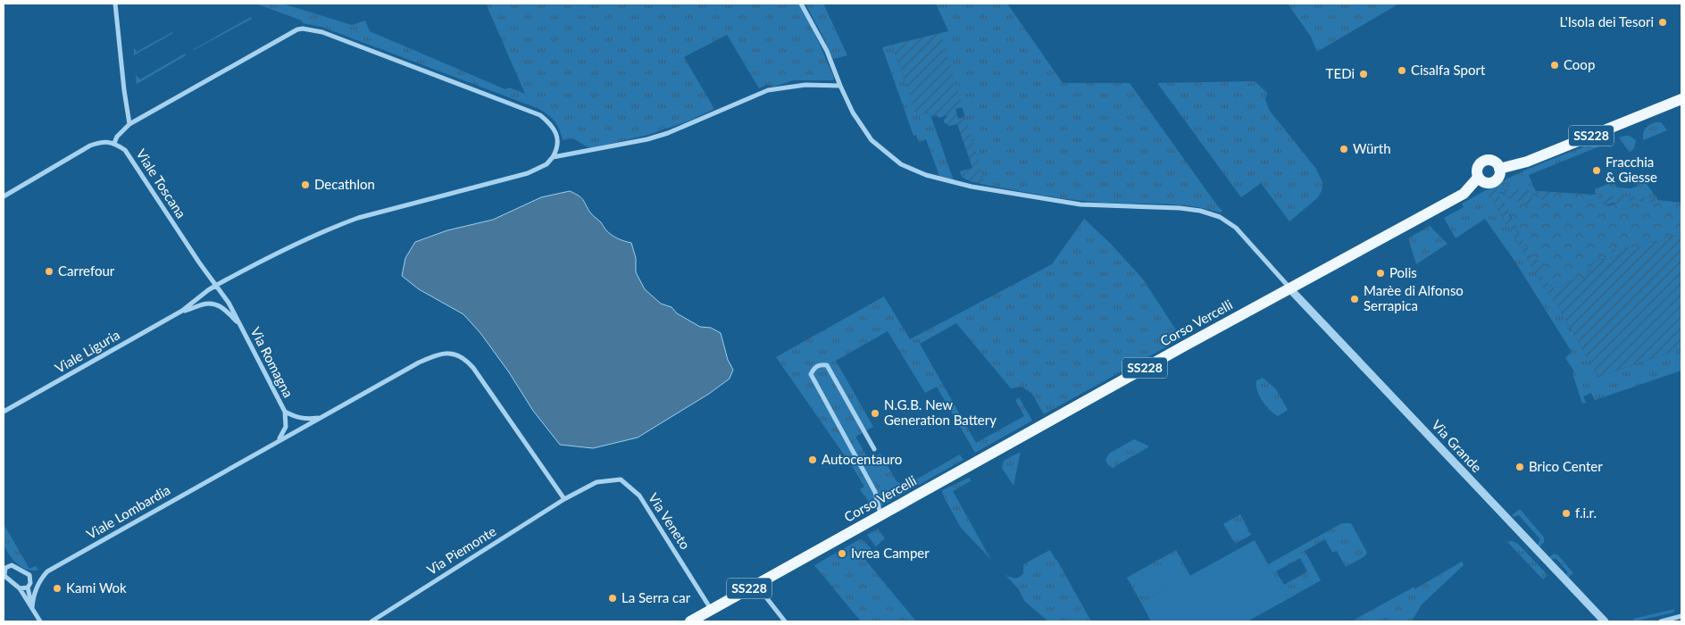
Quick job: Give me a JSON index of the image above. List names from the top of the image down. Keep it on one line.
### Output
{"streets":{"main road":["SS228","Corso Vercelli"],"street":["Viale Toscana","Viale Liguria","Via Romagna","Via Grande","Viale Lombardia","Via Veneto","Via Piemonte"]},"crossings":[["SS228","Corso Vercelli"],["SS228","Via Veneto"],["Viale Toscana","Via Romagna"],["Corso Vercelli","Via Grande"],["Viale Lombardia","Via Veneto"],["Viale Lombardia","Via Piemonte"],["Via Veneto","Via Piemonte"]],"places":["L'Isola dei Tesori","Coop","Cisalfa Sport","TEDi","Würth","Fracchia & Giesse","Decathlon","Carrefour","Polis","Marèe di Alfonso Serrapica","N.G.B. New Generation Battery","Autocentauro","Brico Center","f.i.r.","Ivrea Camper","Kami Wok","La Serra car"]}
